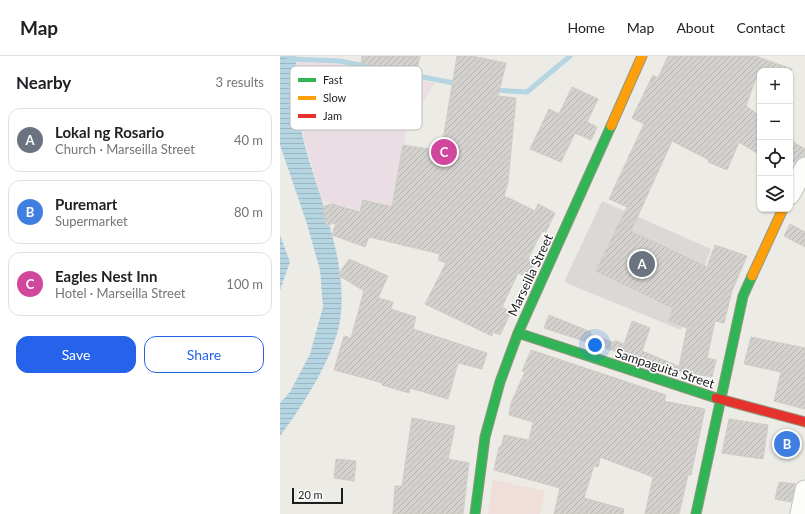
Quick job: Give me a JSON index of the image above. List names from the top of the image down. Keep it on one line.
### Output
{"streets":{"street":["Marseilla Street","Sampaguita Street"]},"crossings":[["Marseilla Street","Sampaguita Street"]],"legend":["Fast","Slow","Jam"],"scale_bar":"20 m","page":{"header":"Map","nav":["Home","Map","About","Contact"],"heading":["Nearby","3 results"],"map_buttons":["+","−"],"list":[{"mark":"A","name":"Lokal ng Rosario","note":"Church · Marseilla Street","value":"40 m"},{"mark":"B","name":"Puremart","note":"Supermarket","value":"80 m"},{"mark":"C","name":"Eagles Nest Inn","note":"Hotel · Marseilla Street","value":"100 m"}],"pins":["C","A","B"],"buttons":["Save","Share"],"scale":"20 m"}}
